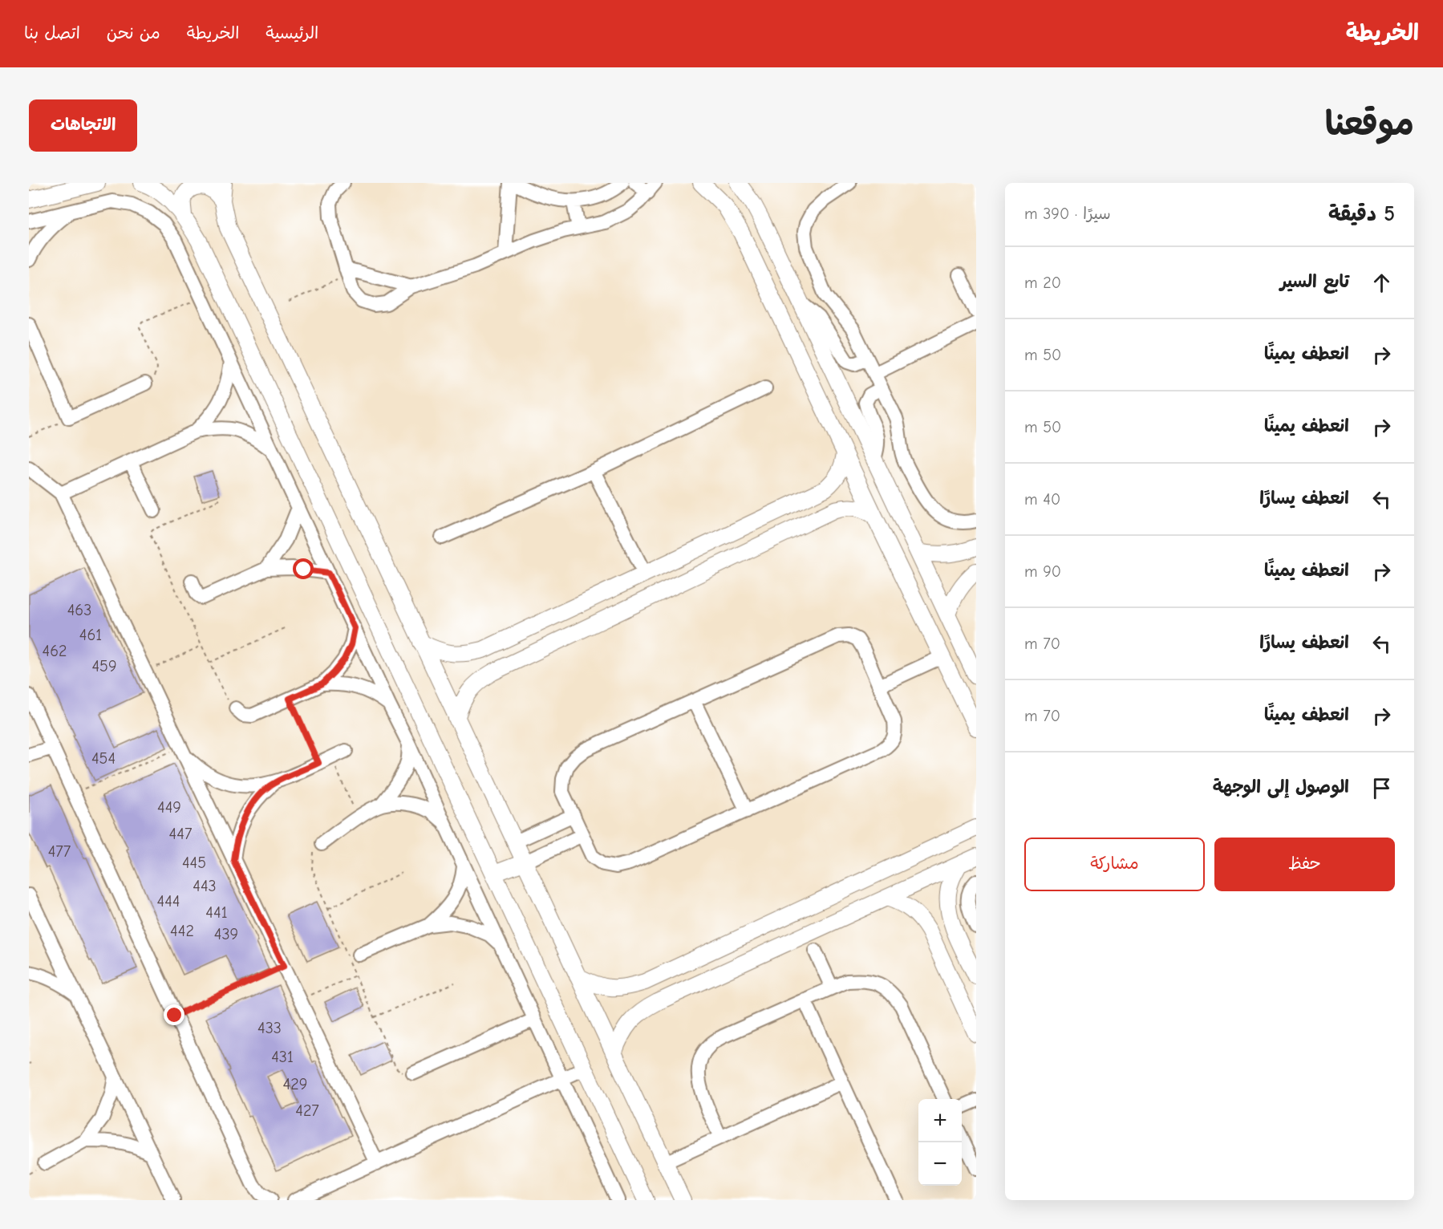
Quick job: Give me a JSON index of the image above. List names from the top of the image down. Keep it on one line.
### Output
{"house_numbers":["463","461","462","459","454","449","447","477","445","443","444","441","442","439","433","431","429","427"],"page":{"header":"الخريطة","nav":["الرئيسية","الخريطة","من نحن","اتصل بنا"],"title":"موقعنا","buttons":["الاتجاهات",["حفظ","مشاركة"]],"heading":["5 دقيقة","سيرًا · 390 m"],"list":[["تابع السير","20 m"],["انعطف يمينًا","50 m"],["انعطف يمينًا","50 m"],["انعطف يسارًا","40 m"],["انعطف يمينًا","90 m"],["انعطف يسارًا","70 m"],["انعطف يمينًا","70 m"],"الوصول إلى الوجهة"],"map_buttons":["+","−"]}}
